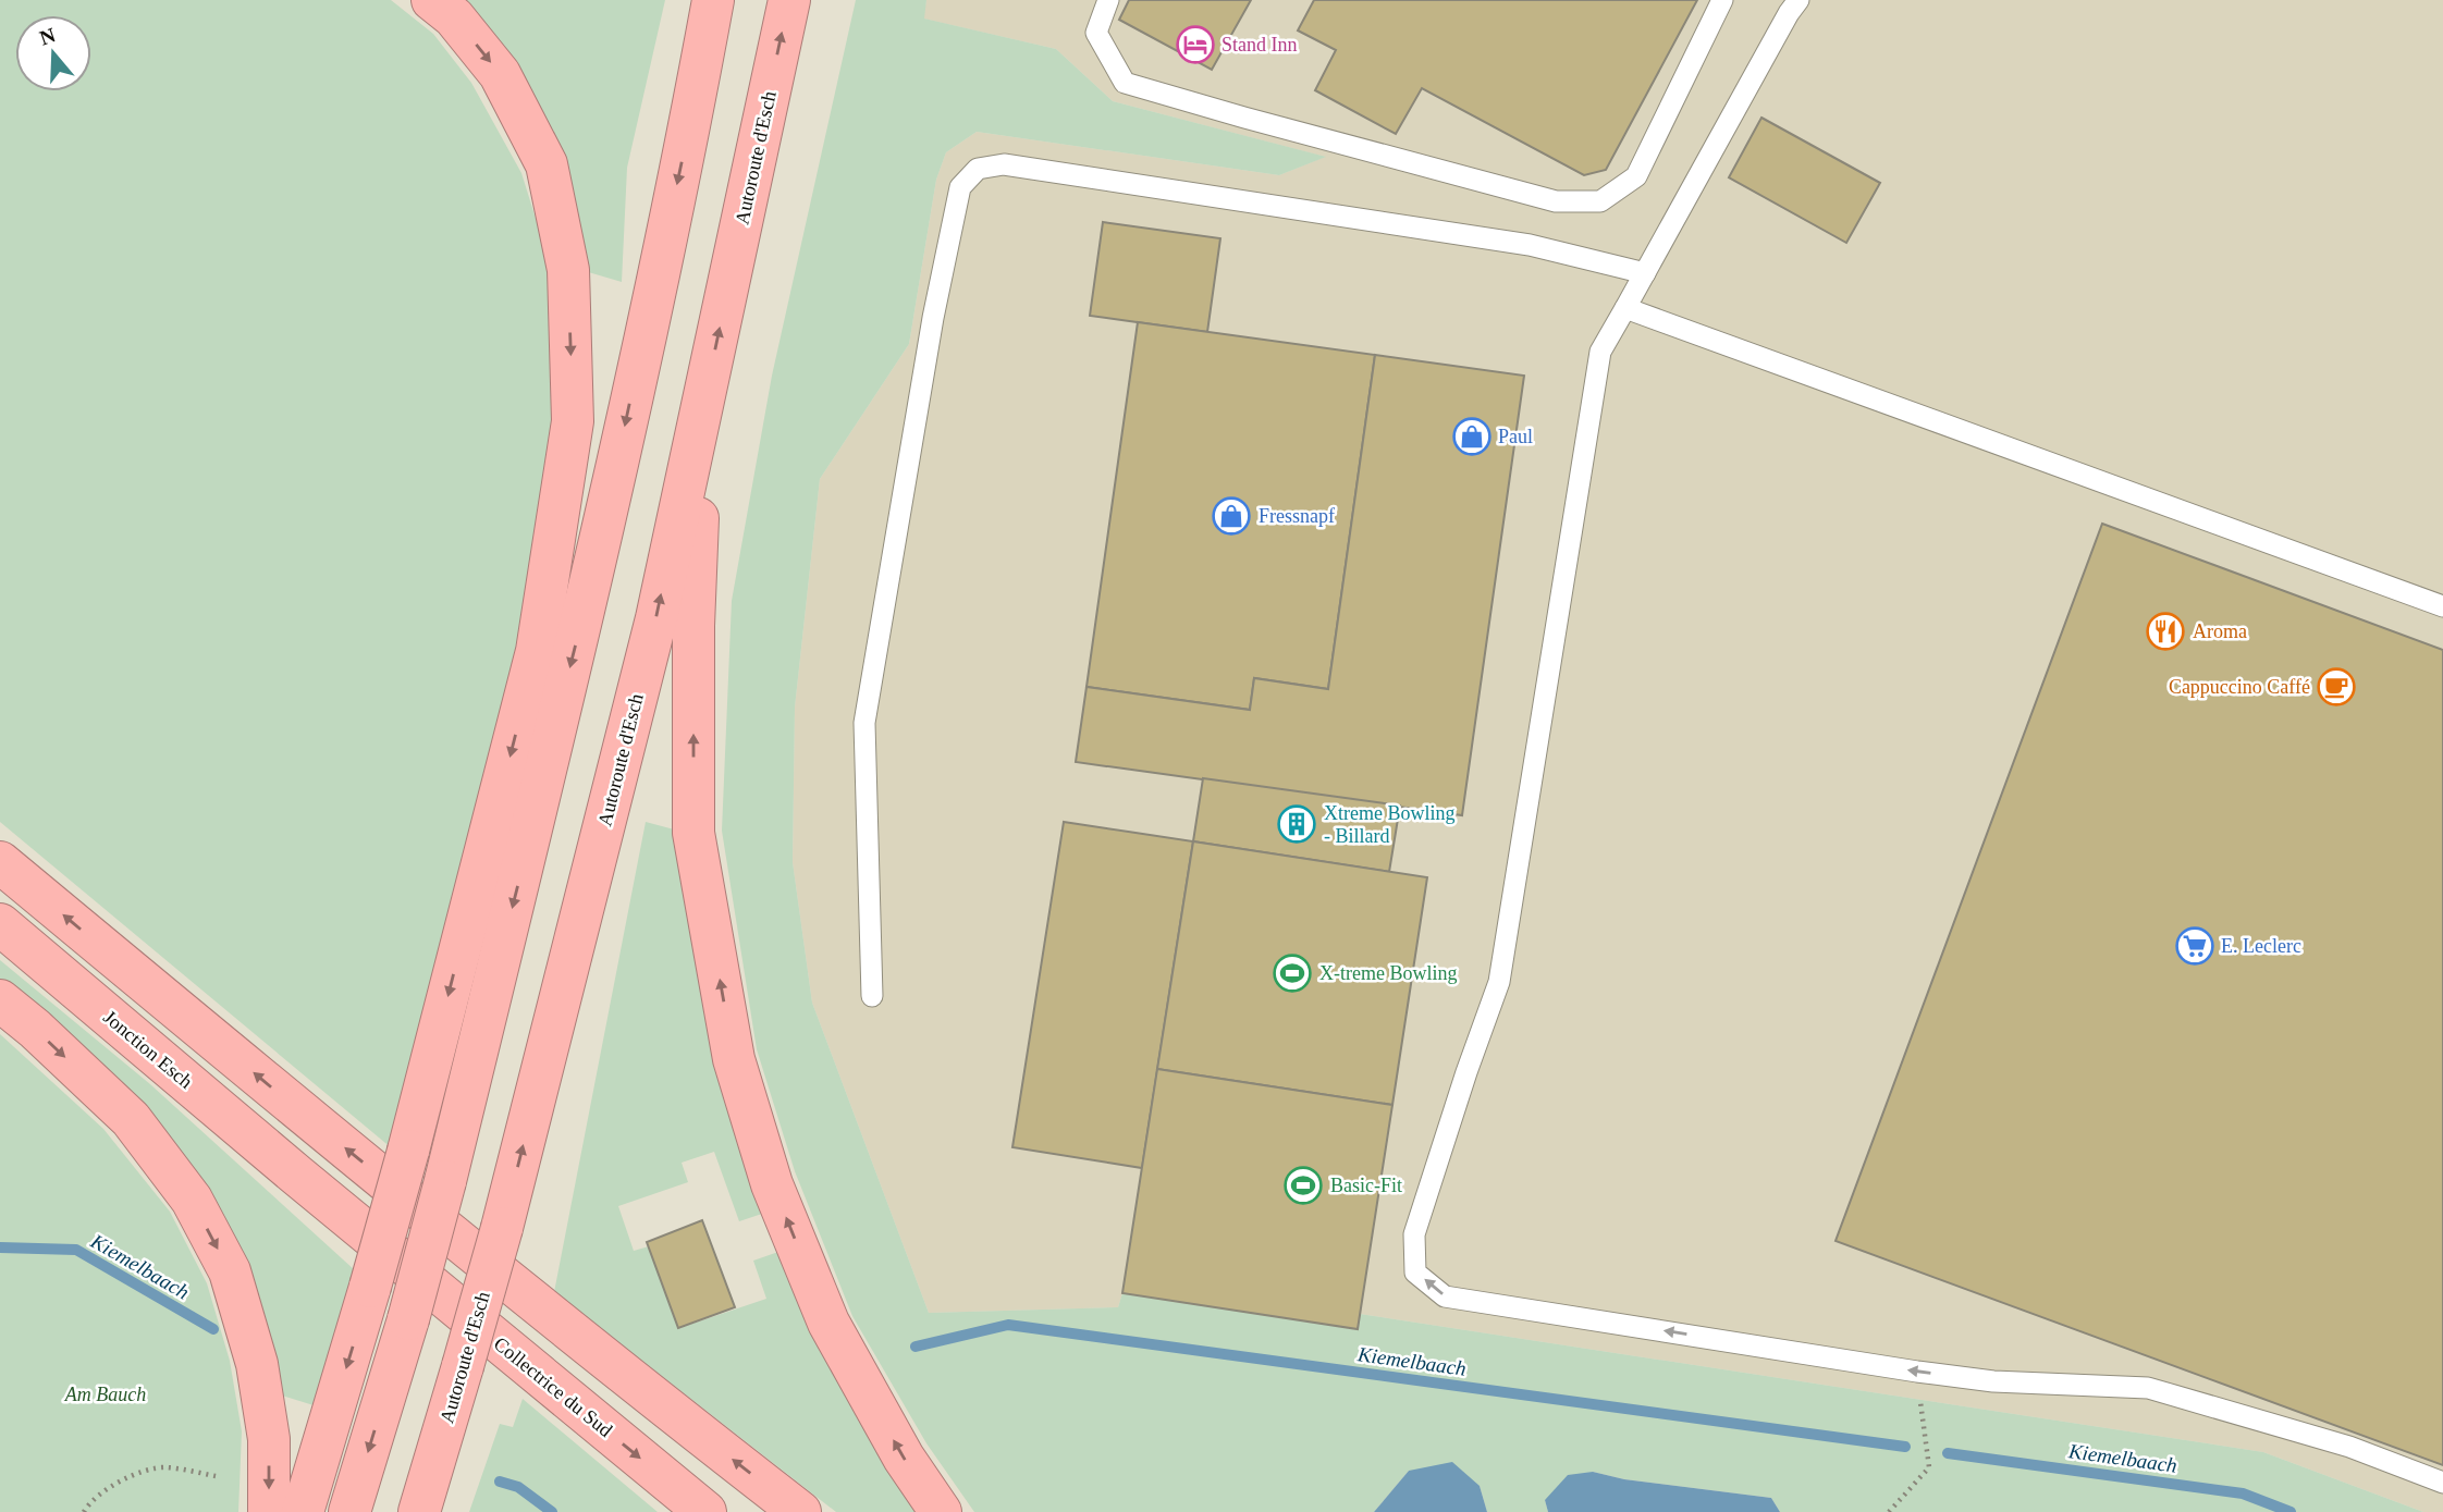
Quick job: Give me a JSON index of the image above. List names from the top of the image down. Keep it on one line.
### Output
{"streets":{"highway":["Autoroute d'Esch","Jonction Esch","Collectrice du Sud"]},"crossings":[["Jonction Esch","Collectrice du Sud"]],"water":["Kiemelbaach"],"parks":["Am Bauch"],"places":{"hotel":["Stand Inn"],"shop":["Paul","Fressnapf"],"restaurant":["Aroma"],"cafe":["Cappuccino Caffé"],"building":["Xtreme Bowling - Billard"],"supermarket":["E. Leclerc"],"sports":["X-treme Bowling","Basic-Fit"]},"north":"top"}
